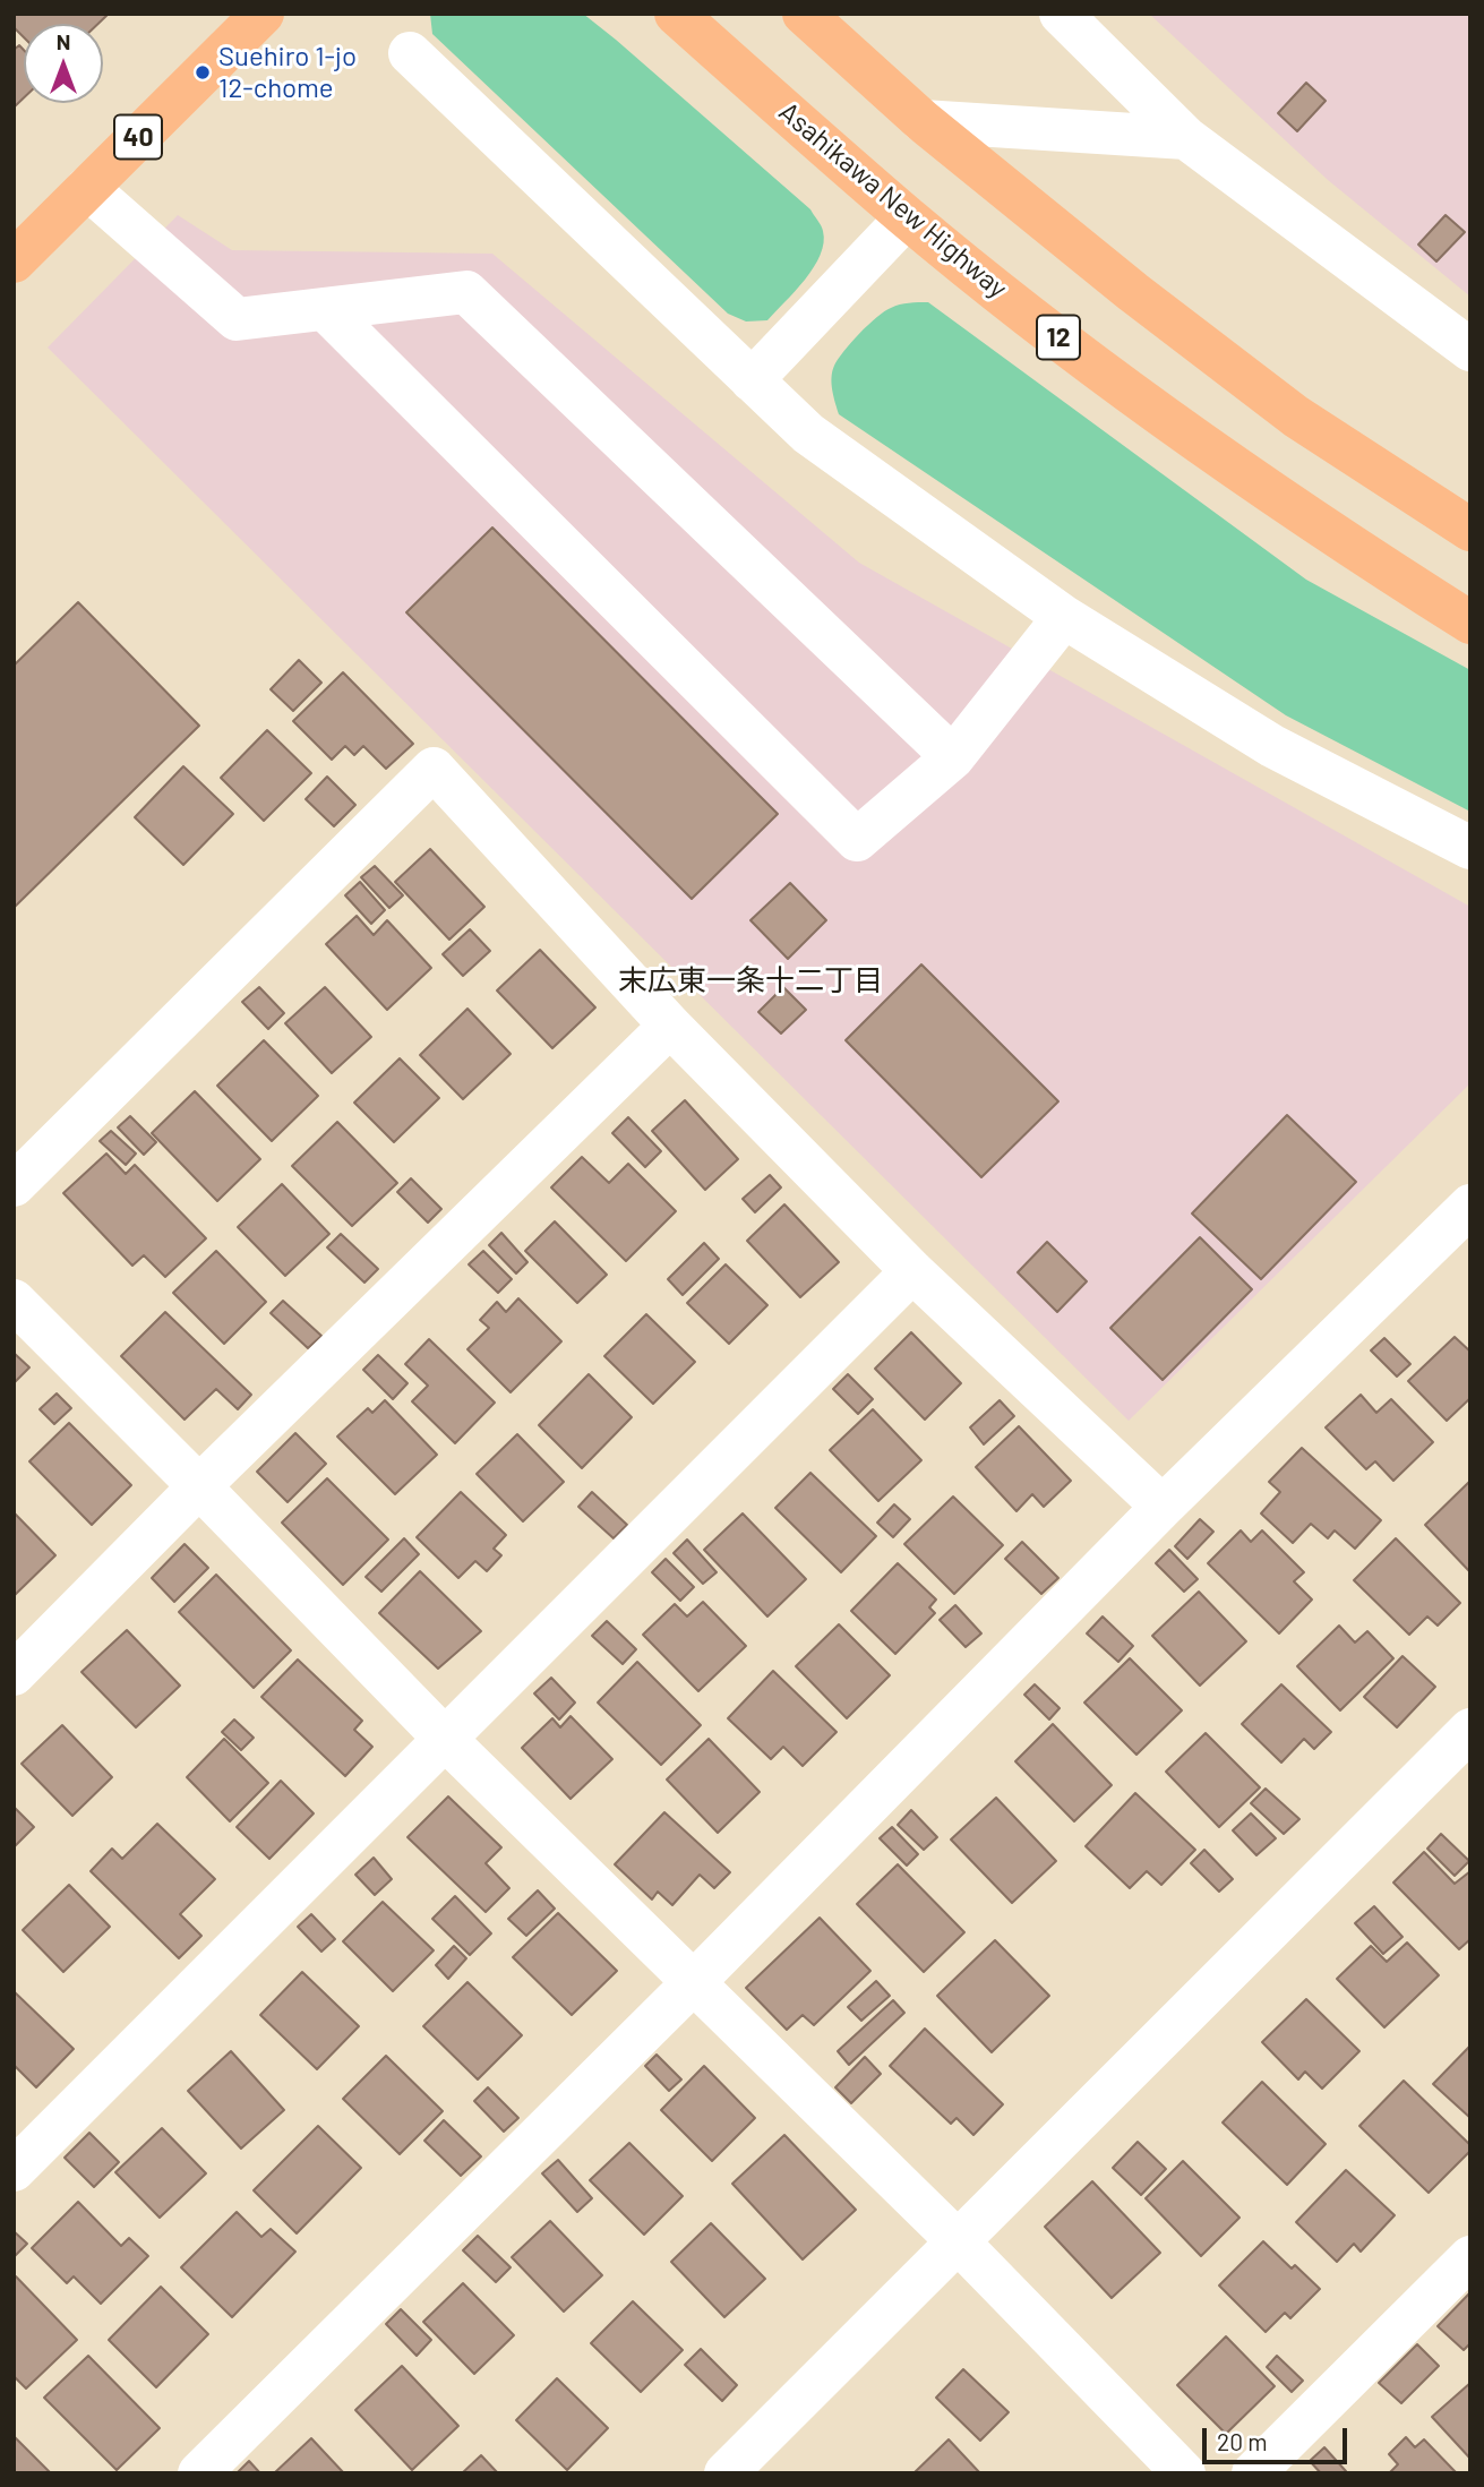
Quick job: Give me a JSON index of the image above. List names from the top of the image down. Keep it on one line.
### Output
{"streets":{"highway":["40","Asahikawa New Highway","12"]},"districts":["末広東一条十二丁目"],"places":["Suehiro 1-jo 12-chome"],"scale_bar":"20 m","north":"top"}
